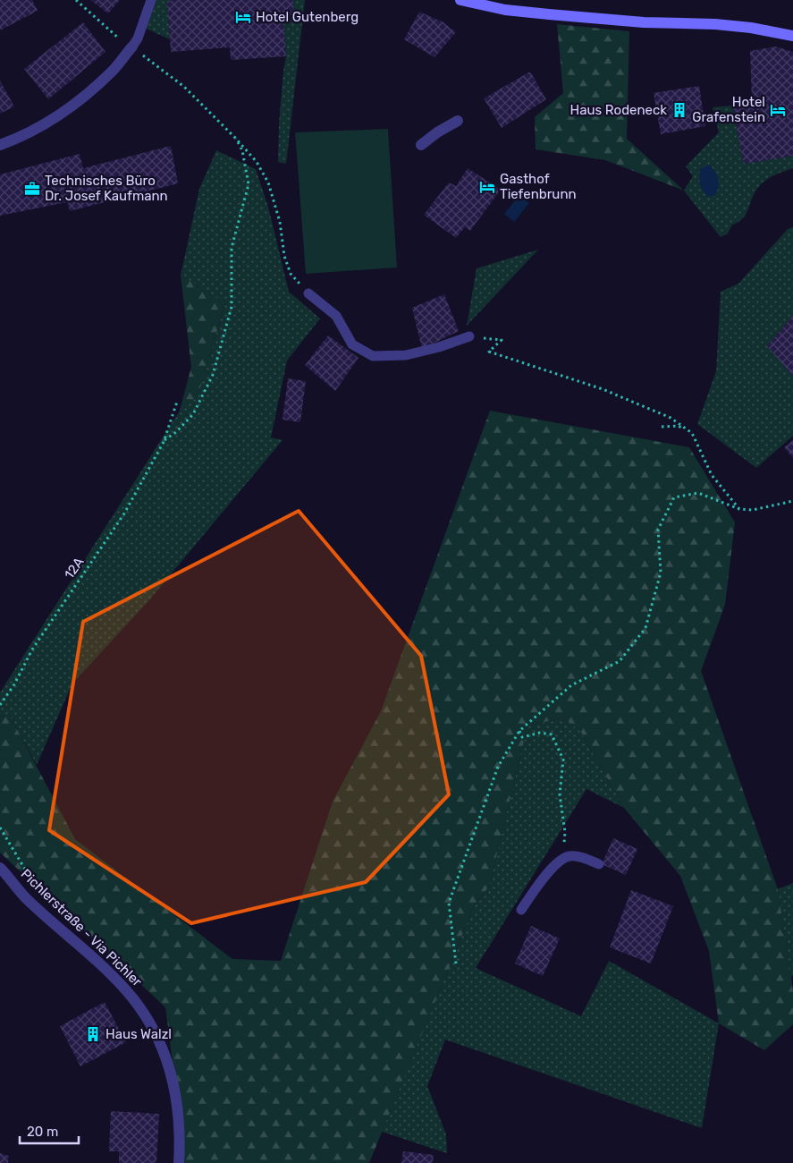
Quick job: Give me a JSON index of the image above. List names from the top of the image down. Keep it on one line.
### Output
{"streets":{"street":["Pichlerstraße - Via Pichler"],"path":["12A"]},"places":{"hotel":["Hotel Gutenberg","Hotel Grafenstein","Gasthof Tiefenbrunn"],"building":["Haus Rodeneck","Haus Walzl"],"office":["Technisches Büro Dr. Josef Kaufmann"]},"scale_bar":"20 m"}
